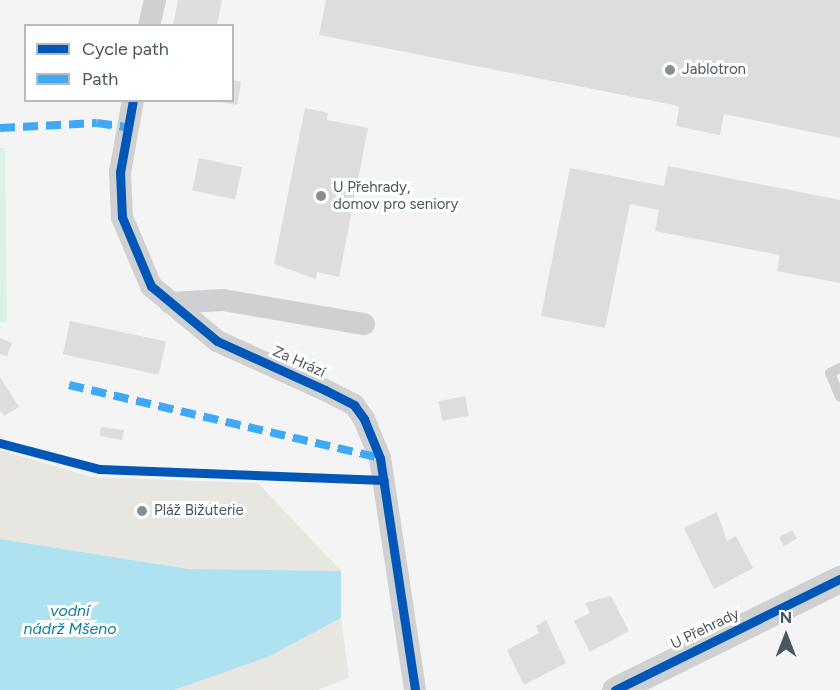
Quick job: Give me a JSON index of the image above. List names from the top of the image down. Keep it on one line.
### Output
{"streets":{"street":["Za Hrází","U Přehrady"]},"water":["vodní nádrž Mšeno"],"places":["Jablotron","U Přehrady, domov pro seniory","Pláž Bižuterie"],"legend":["Cycle path","Path"],"north":"top"}
